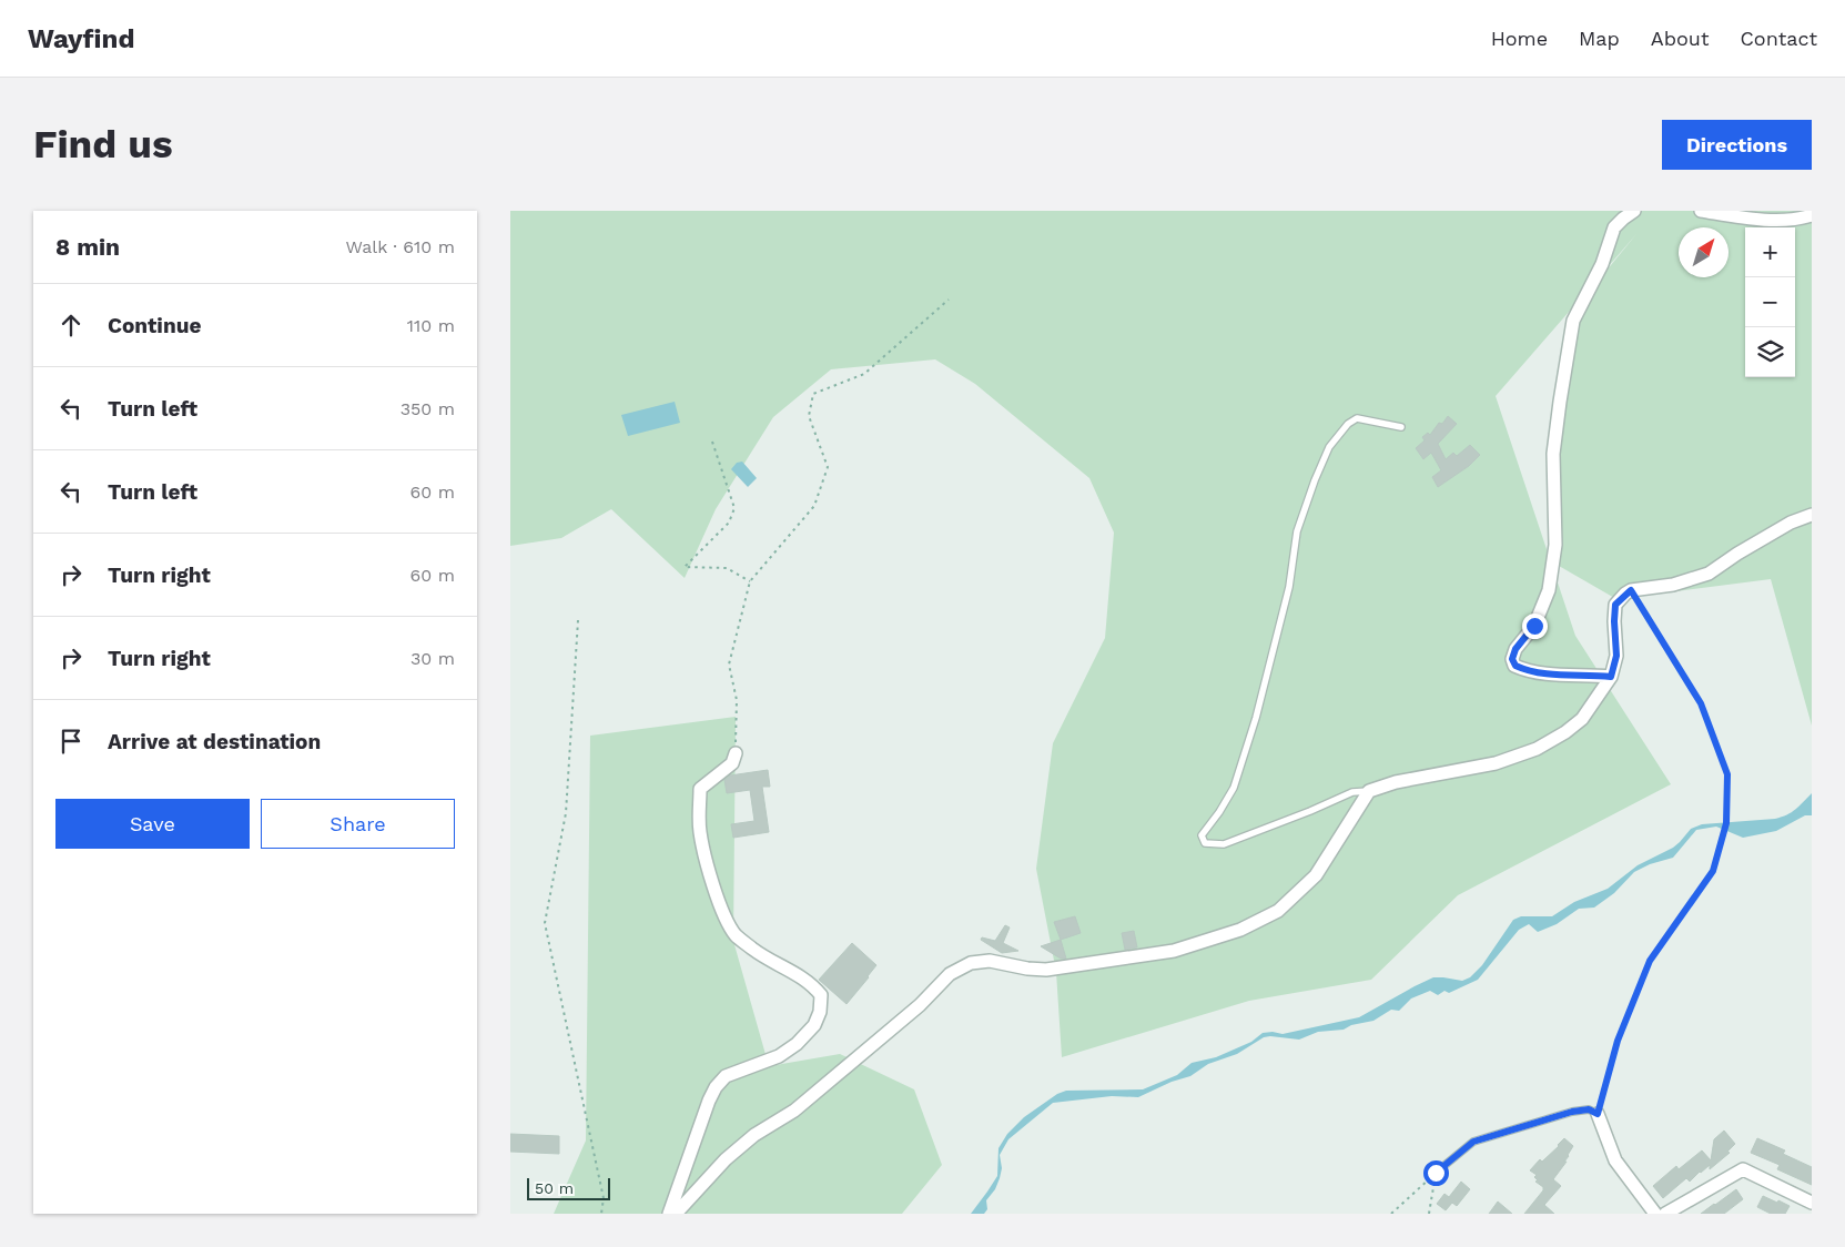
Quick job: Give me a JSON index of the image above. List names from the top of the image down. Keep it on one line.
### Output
{"scale_bar":"50 m","north":"top right","page":{"header":"Wayfind","nav":["Home","Map","About","Contact"],"buttons":["Directions",["Save","Share"]],"title":"Find us","heading":["8 min","Walk · 610 m"],"map_buttons":["+","−"],"list":[["Continue","110 m"],["Turn left","350 m"],["Turn left","60 m"],["Turn right","60 m"],["Turn right","30 m"],"Arrive at destination"],"scale":"50 m"}}
